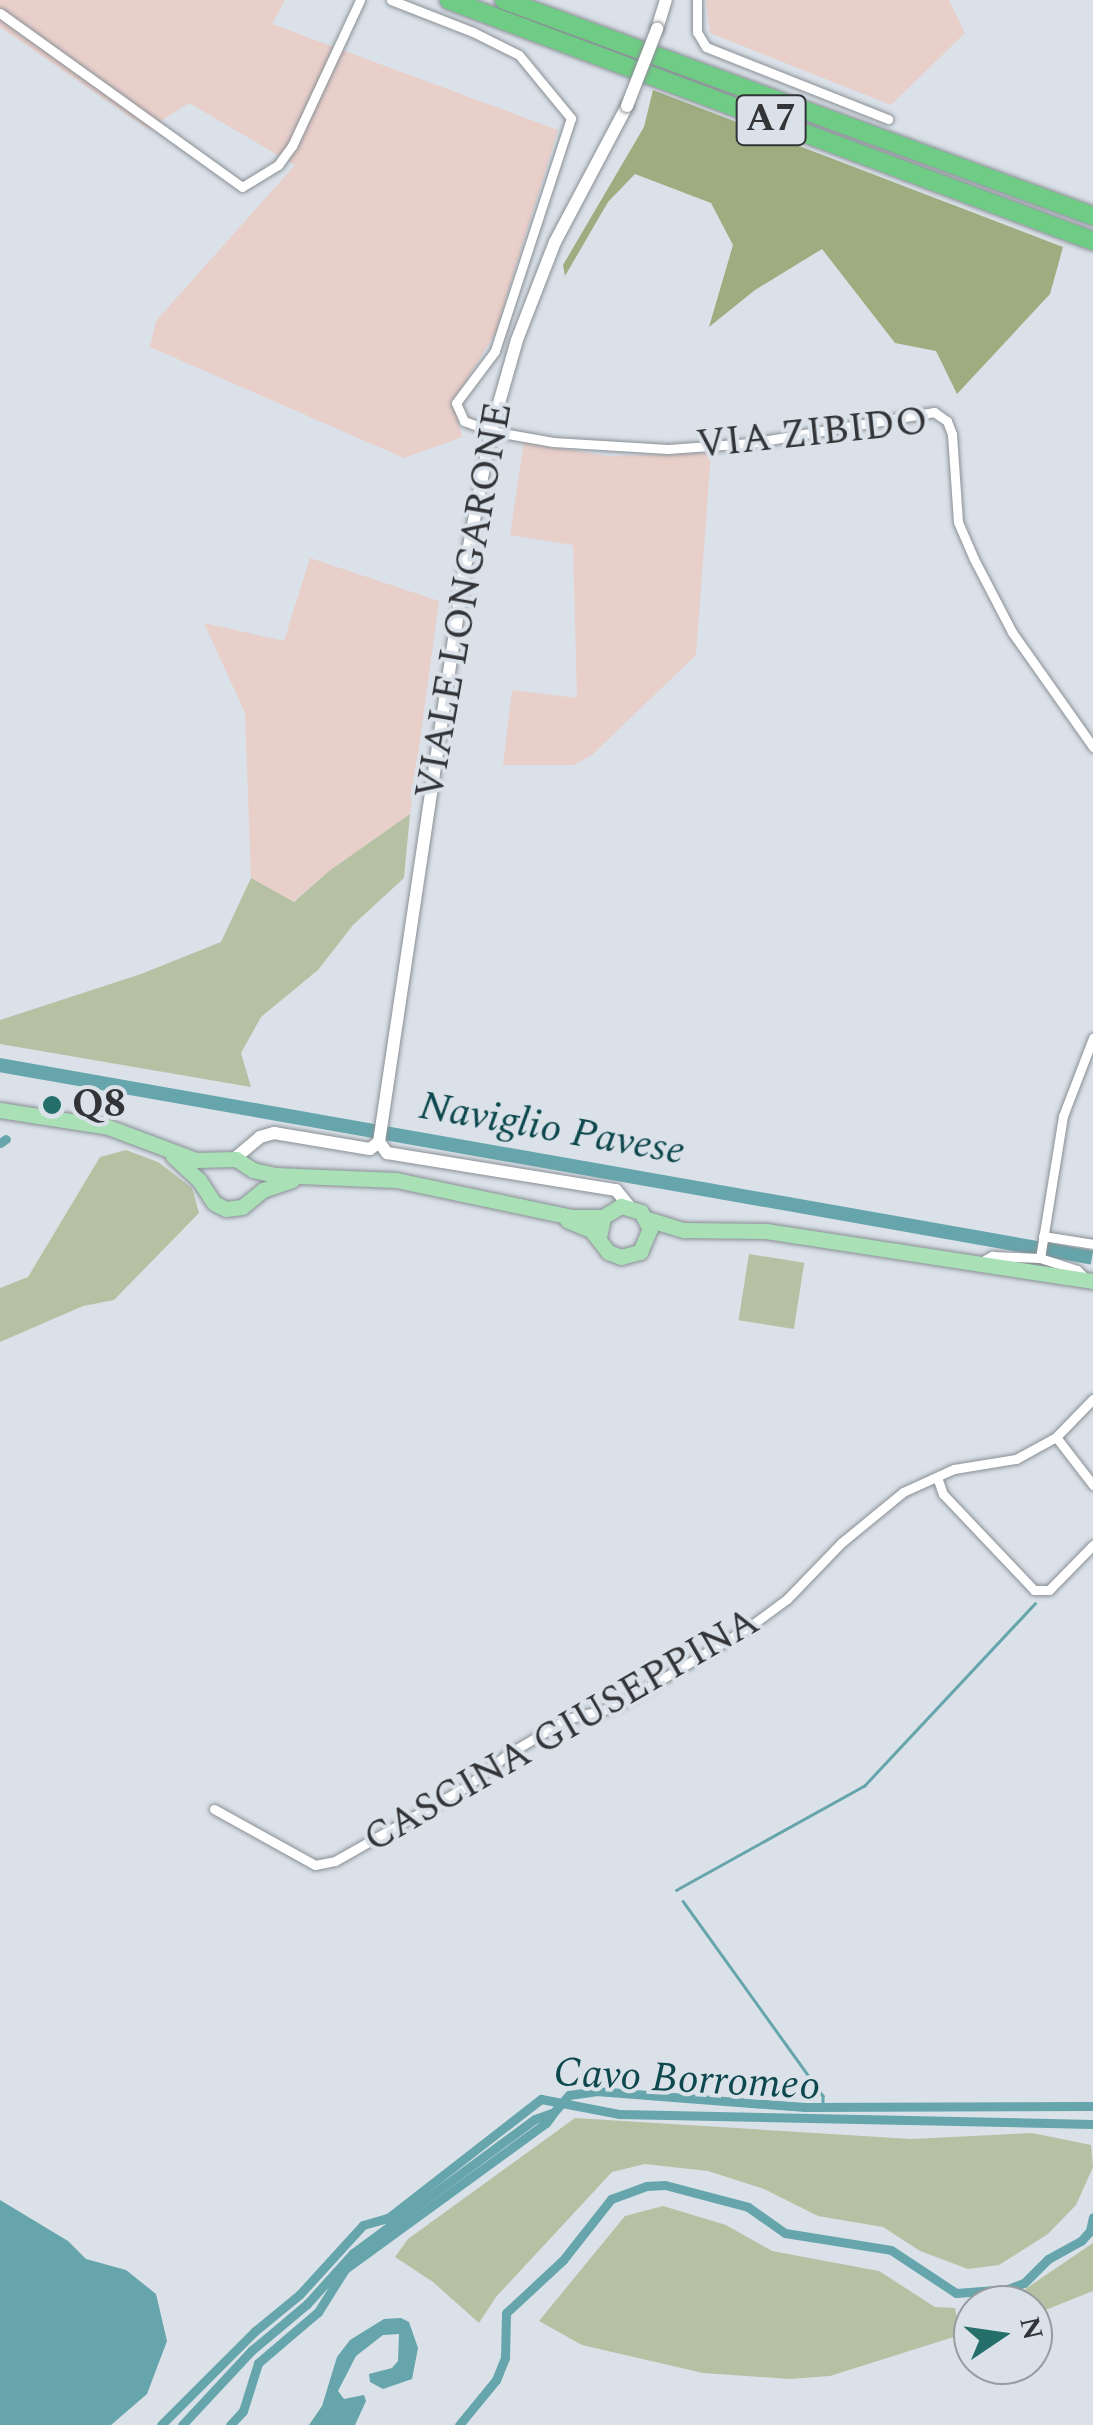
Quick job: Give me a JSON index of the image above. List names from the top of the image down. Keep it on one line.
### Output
{"streets":{"highway":["A7"],"main road":["VIALE LONGARONE"],"street":["VIA ZIBIDO","CASCINA GIUSEPPINA"]},"crossings":[["VIA ZIBIDO","VIALE LONGARONE"]],"water":["Naviglio Pavese","Cavo Borromeo"],"places":["Q8"],"north":"right"}
